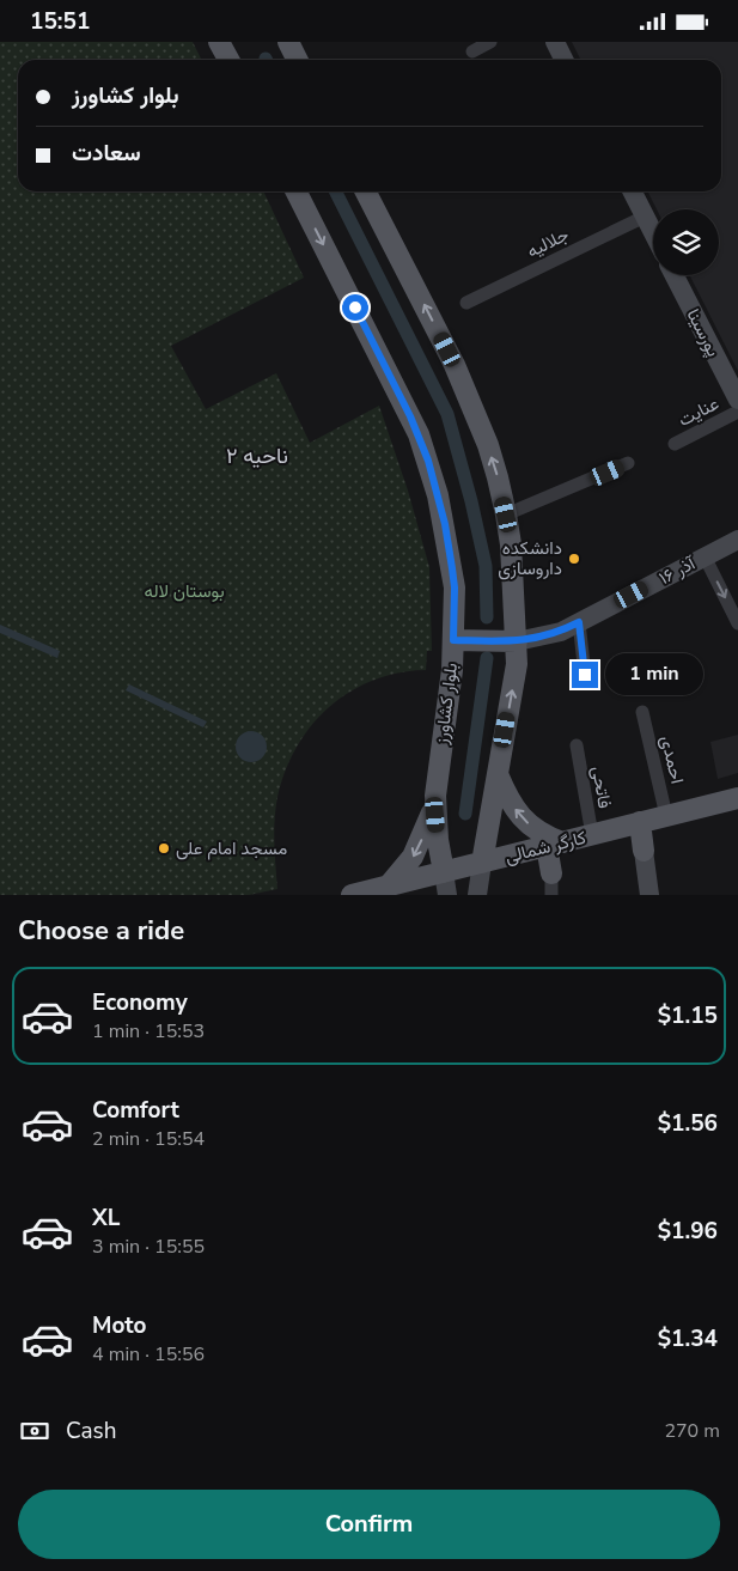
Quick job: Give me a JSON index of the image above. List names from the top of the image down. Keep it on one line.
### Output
{"streets":{"main road":["بلوار کشاورز","کارگر شمالی"],"street":["جلالیه","پورسینا","عنایت","۱۶ آذر","احمدی","فاتحی"]},"crossings":[["بلوار کشاورز","کارگر شمالی"],["احمدی","کارگر شمالی"],["فاتحی","کارگر شمالی"]],"districts":["ناحیه ۲"],"parks":["بوستان لاله"],"places":["دانشکده داروسازی","مسجد امام علی"],"page":{"status":"15:51","banner":["بلوار کشاورز","سعادت"],"bubble":"1 min","heading":"Choose a ride","list":[{"name":"Economy","note":"1 min · 15:53","value":"$1.15"},{"name":"Comfort","note":"2 min · 15:54","value":"$1.56"},{"name":"XL","note":"3 min · 15:55","value":"$1.96"},{"name":"Moto","note":"4 min · 15:56","value":"$1.34"}],"pay":["Cash","270 m"],"buttons":"Confirm"}}
